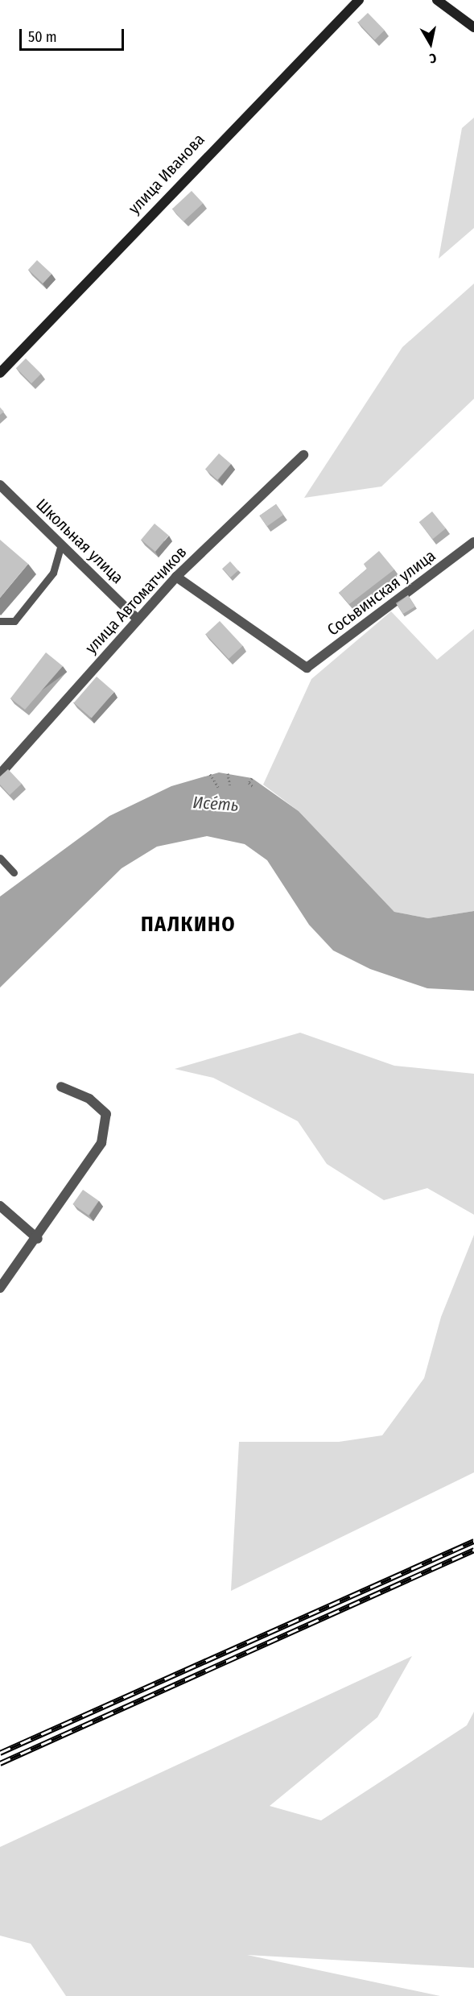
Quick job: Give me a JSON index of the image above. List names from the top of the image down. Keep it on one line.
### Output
{"streets":{"street":["улица Иванова","Школьная улица","Сосьвинская улица","улица Автоматчиков"]},"crossings":[["Школьная улица","улица Автоматчиков"],["Сосьвинская улица","улица Автоматчиков"]],"districts":["ПАЛКИНО"],"water":["Исе́ть"],"scale_bar":"50 m","north":"bottom"}
